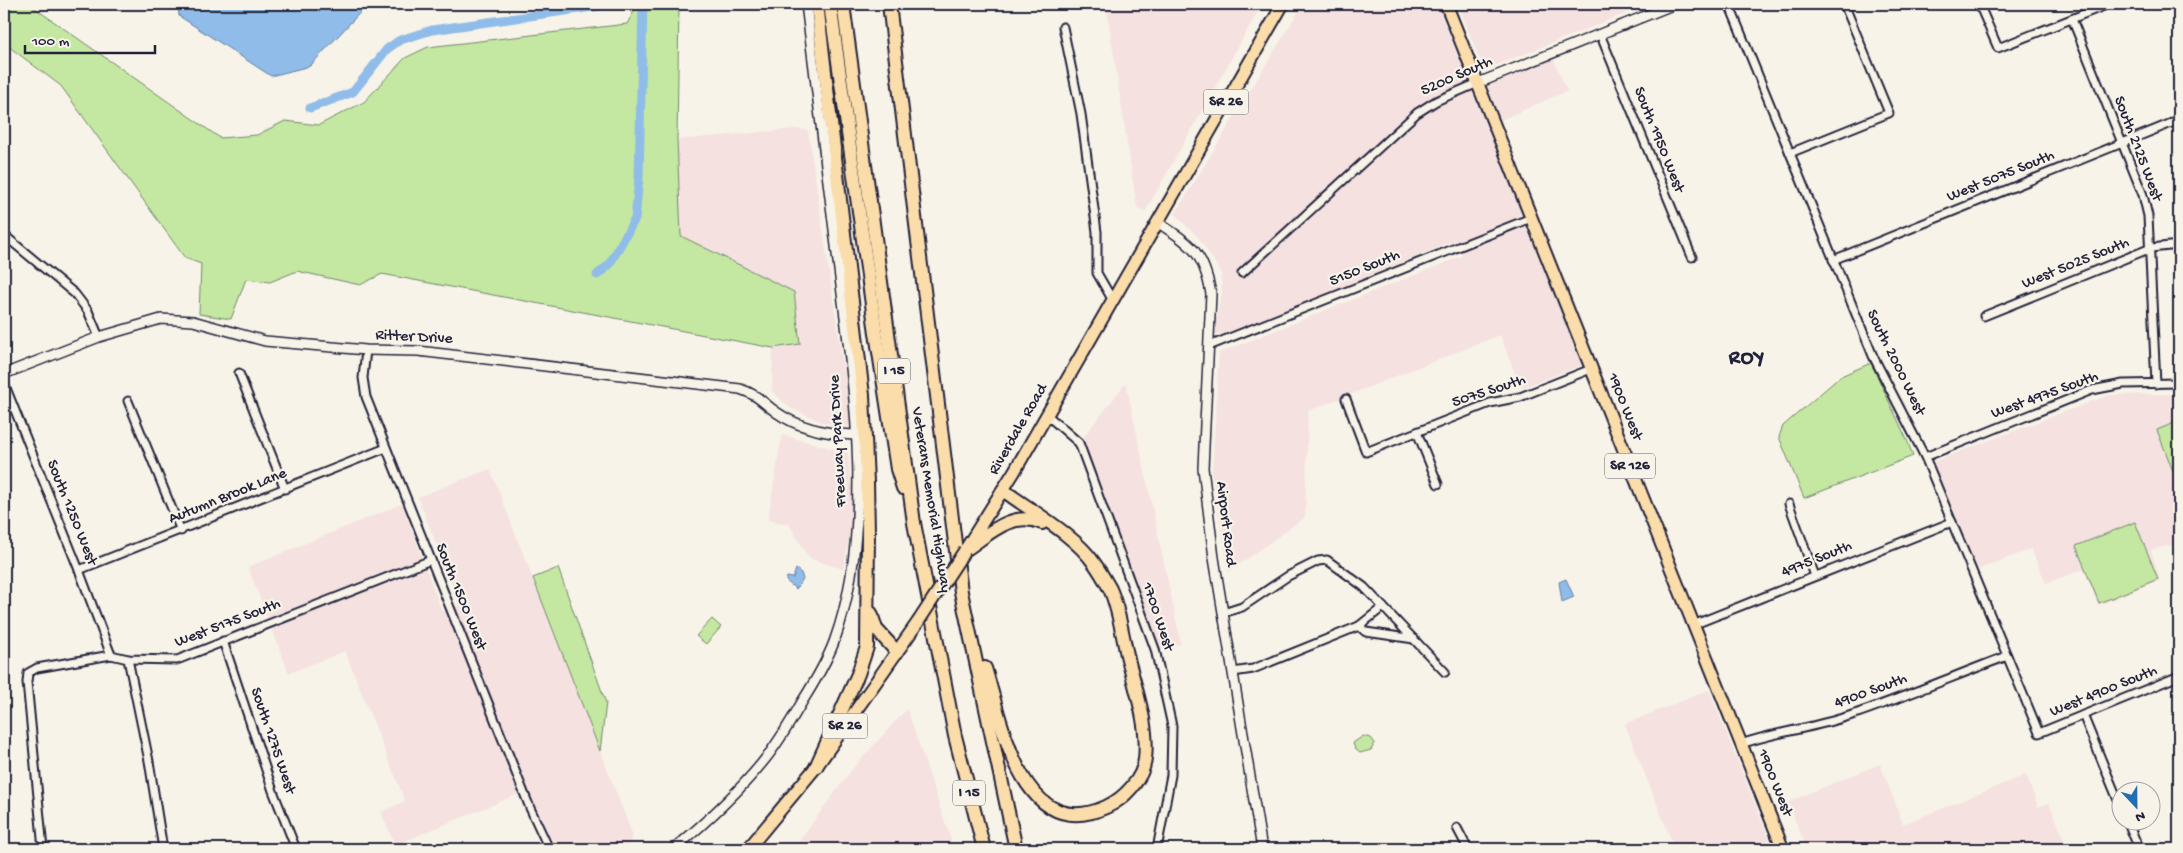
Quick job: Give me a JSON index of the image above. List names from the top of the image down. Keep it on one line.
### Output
{"streets":{"highway":["I 15","Veterans Memorial Highway"],"main road":["SR 26","1900 West","Riverdale Road","SR 126"],"street":["5200 South","South 1950 West","South 2125 West","West 5075 South","West 5025 South","5150 South","Ritter Drive","South 2000 West","5075 South","West 4975 South","Freeway Park Drive","Autumn Brook Lane","South 1250 West","Airport Road","4975 South","South 1500 West","1700 West","West 5175 South","4900 South","West 4900 South","South 1275 West"]},"crossings":[["5200 South","South 1950 West"],["5200 South","1900 West"],["South 2125 West","West 5075 South"],["South 2125 West","West 5025 South"],["South 2125 West","West 4975 South"],["West 5075 South","South 2000 West"],["5150 South","1900 West"],["5150 South","Airport Road"],["Ritter Drive","Freeway Park Drive"],["Ritter Drive","South 1500 West"],["South 2000 West","West 4975 South"],["South 2000 West","4975 South"],["South 2000 West","4900 South"],["South 2000 West","West 4900 South"],["5075 South","1900 West"],["1900 West","4975 South"],["1900 West","4900 South"],["Riverdale Road","Airport Road"],["Riverdale Road","1700 West"],["Autumn Brook Lane","South 1250 West"],["Autumn Brook Lane","South 1500 West"],["South 1250 West","West 5175 South"],["South 1500 West","West 5175 South"],["West 5175 South","South 1275 West"]],"districts":["ROY"],"scale_bar":"100 m","north":"bottom"}
